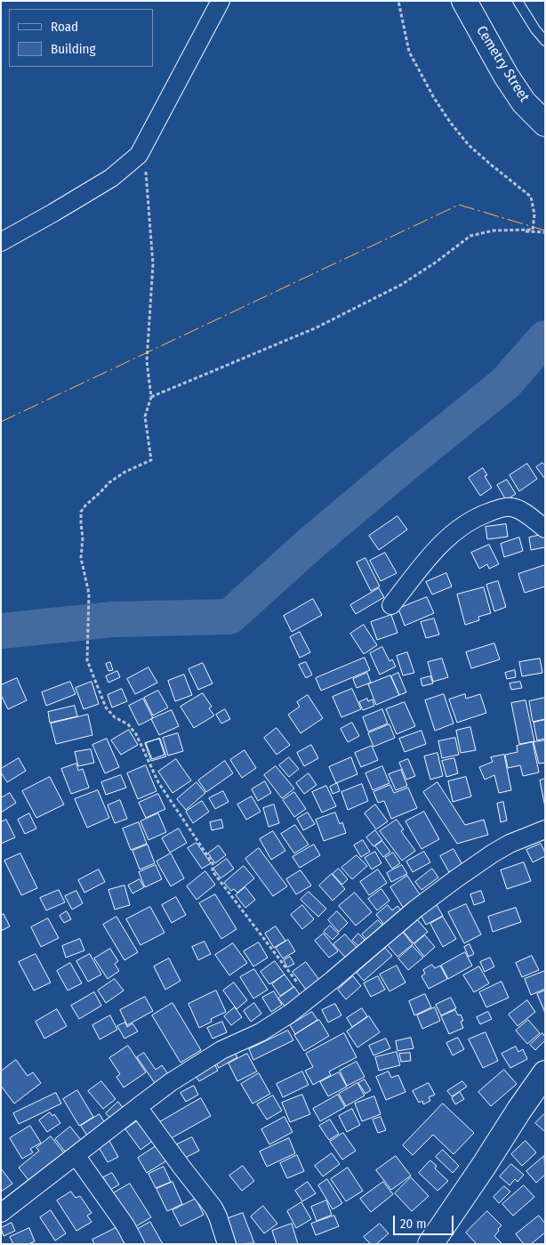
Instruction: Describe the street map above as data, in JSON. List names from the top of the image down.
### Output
{
  "streets": {
    "street": ["Cemetry Street"]
  },
  "legend": ["Road", "Building"],
  "scale_bar": "20 m"
}
